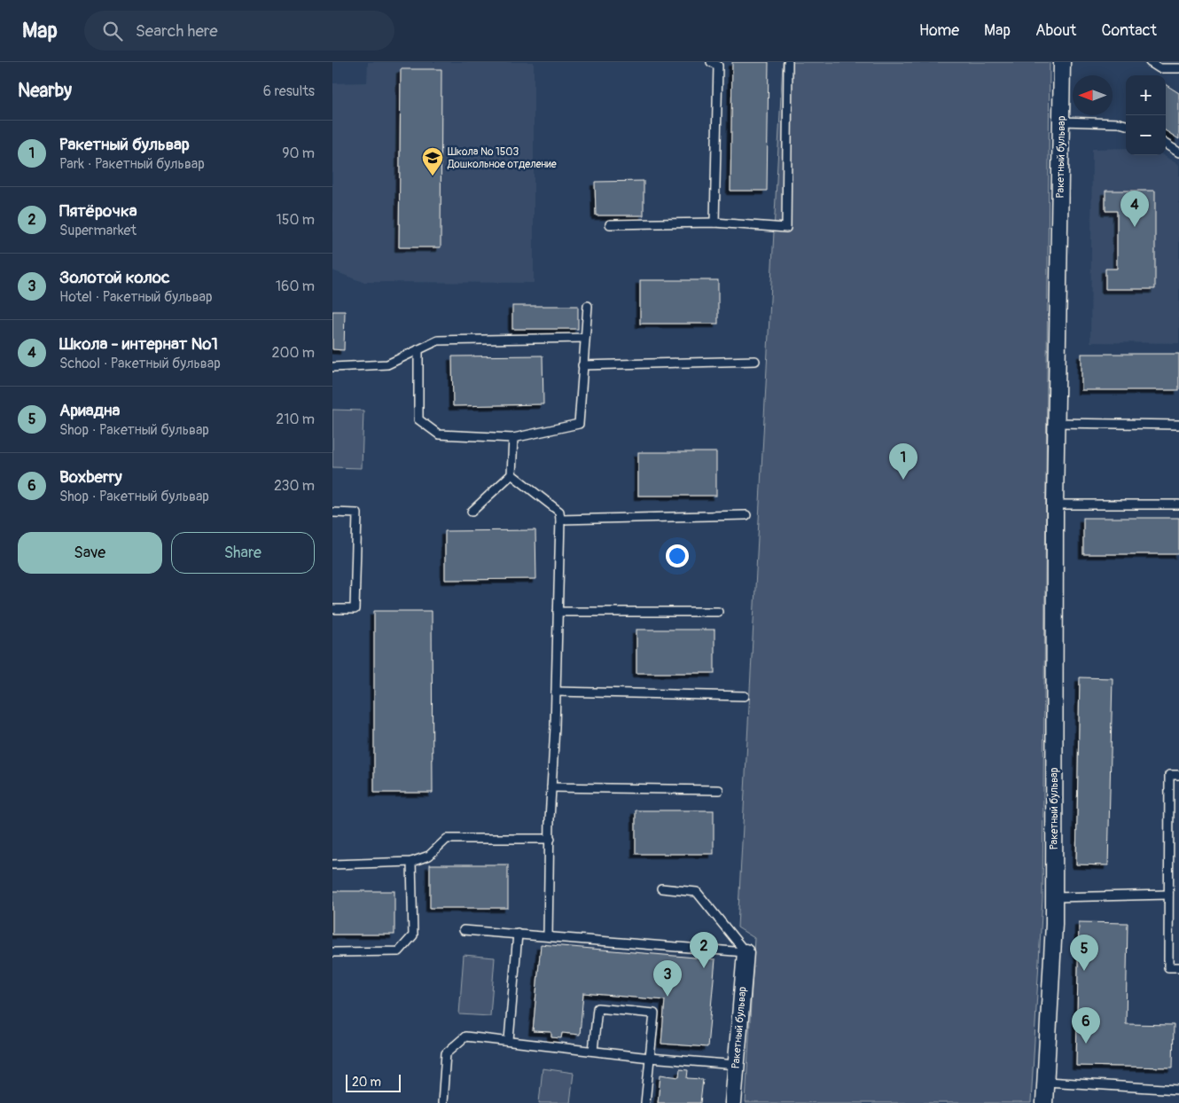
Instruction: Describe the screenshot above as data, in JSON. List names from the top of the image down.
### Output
{
  "streets": {
    "street": ["Ракетный бульвар"]
  },
  "places": {
    "school or university": ["Школа № 1503 Дошкольное отделение"]
  },
  "scale_bar": "20 m",
  "north": "left",
  "page": {
    "header": "Map",
    "search": "Search here",
    "nav": [
      "Home",
      "Map",
      "About",
      "Contact"
    ],
    "heading": ["Nearby", "6 results"],
    "map_buttons": ["+", "−"],
    "list": [
      {
        "mark": "1",
        "name": "Ракетный бульвар",
        "note": "Park · Ракетный бульвар",
        "value": "90 m"
      },
      {
        "mark": "2",
        "name": "Пятёрочка",
        "note": "Supermarket",
        "value": "150 m"
      },
      {
        "mark": "3",
        "name": "Золотой колос",
        "note": "Hotel · Ракетный бульвар",
        "value": "160 m"
      },
      {
        "mark": "4",
        "name": "Школа - интернат №1",
        "note": "School · Ракетный бульвар",
        "value": "200 m"
      },
      {
        "mark": "5",
        "name": "Ариадна",
        "note": "Shop · Ракетный бульвар",
        "value": "210 m"
      },
      {
        "mark": "6",
        "name": "Boxberry",
        "note": "Shop · Ракетный бульвар",
        "value": "230 m"
      }
    ],
    "pins": [
      "4",
      "1",
      "2",
      "5",
      "3",
      "6"
    ],
    "buttons": ["Save", "Share"],
    "scale": "20 m"
  }
}
